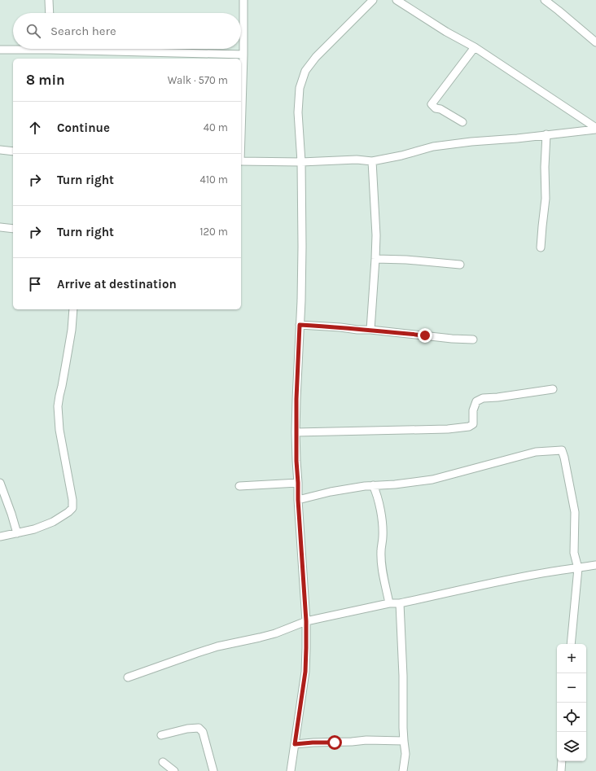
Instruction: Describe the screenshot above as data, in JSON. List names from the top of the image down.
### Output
{
  "page": {
    "search": "Search here",
    "heading": ["8 min", "Walk · 570 m"],
    "list": [
      ["Continue", "40 m"],
      ["Turn right", "410 m"],
      ["Turn right", "120 m"],
      "Arrive at destination"
    ],
    "map_buttons": ["+", "−"]
  }
}
